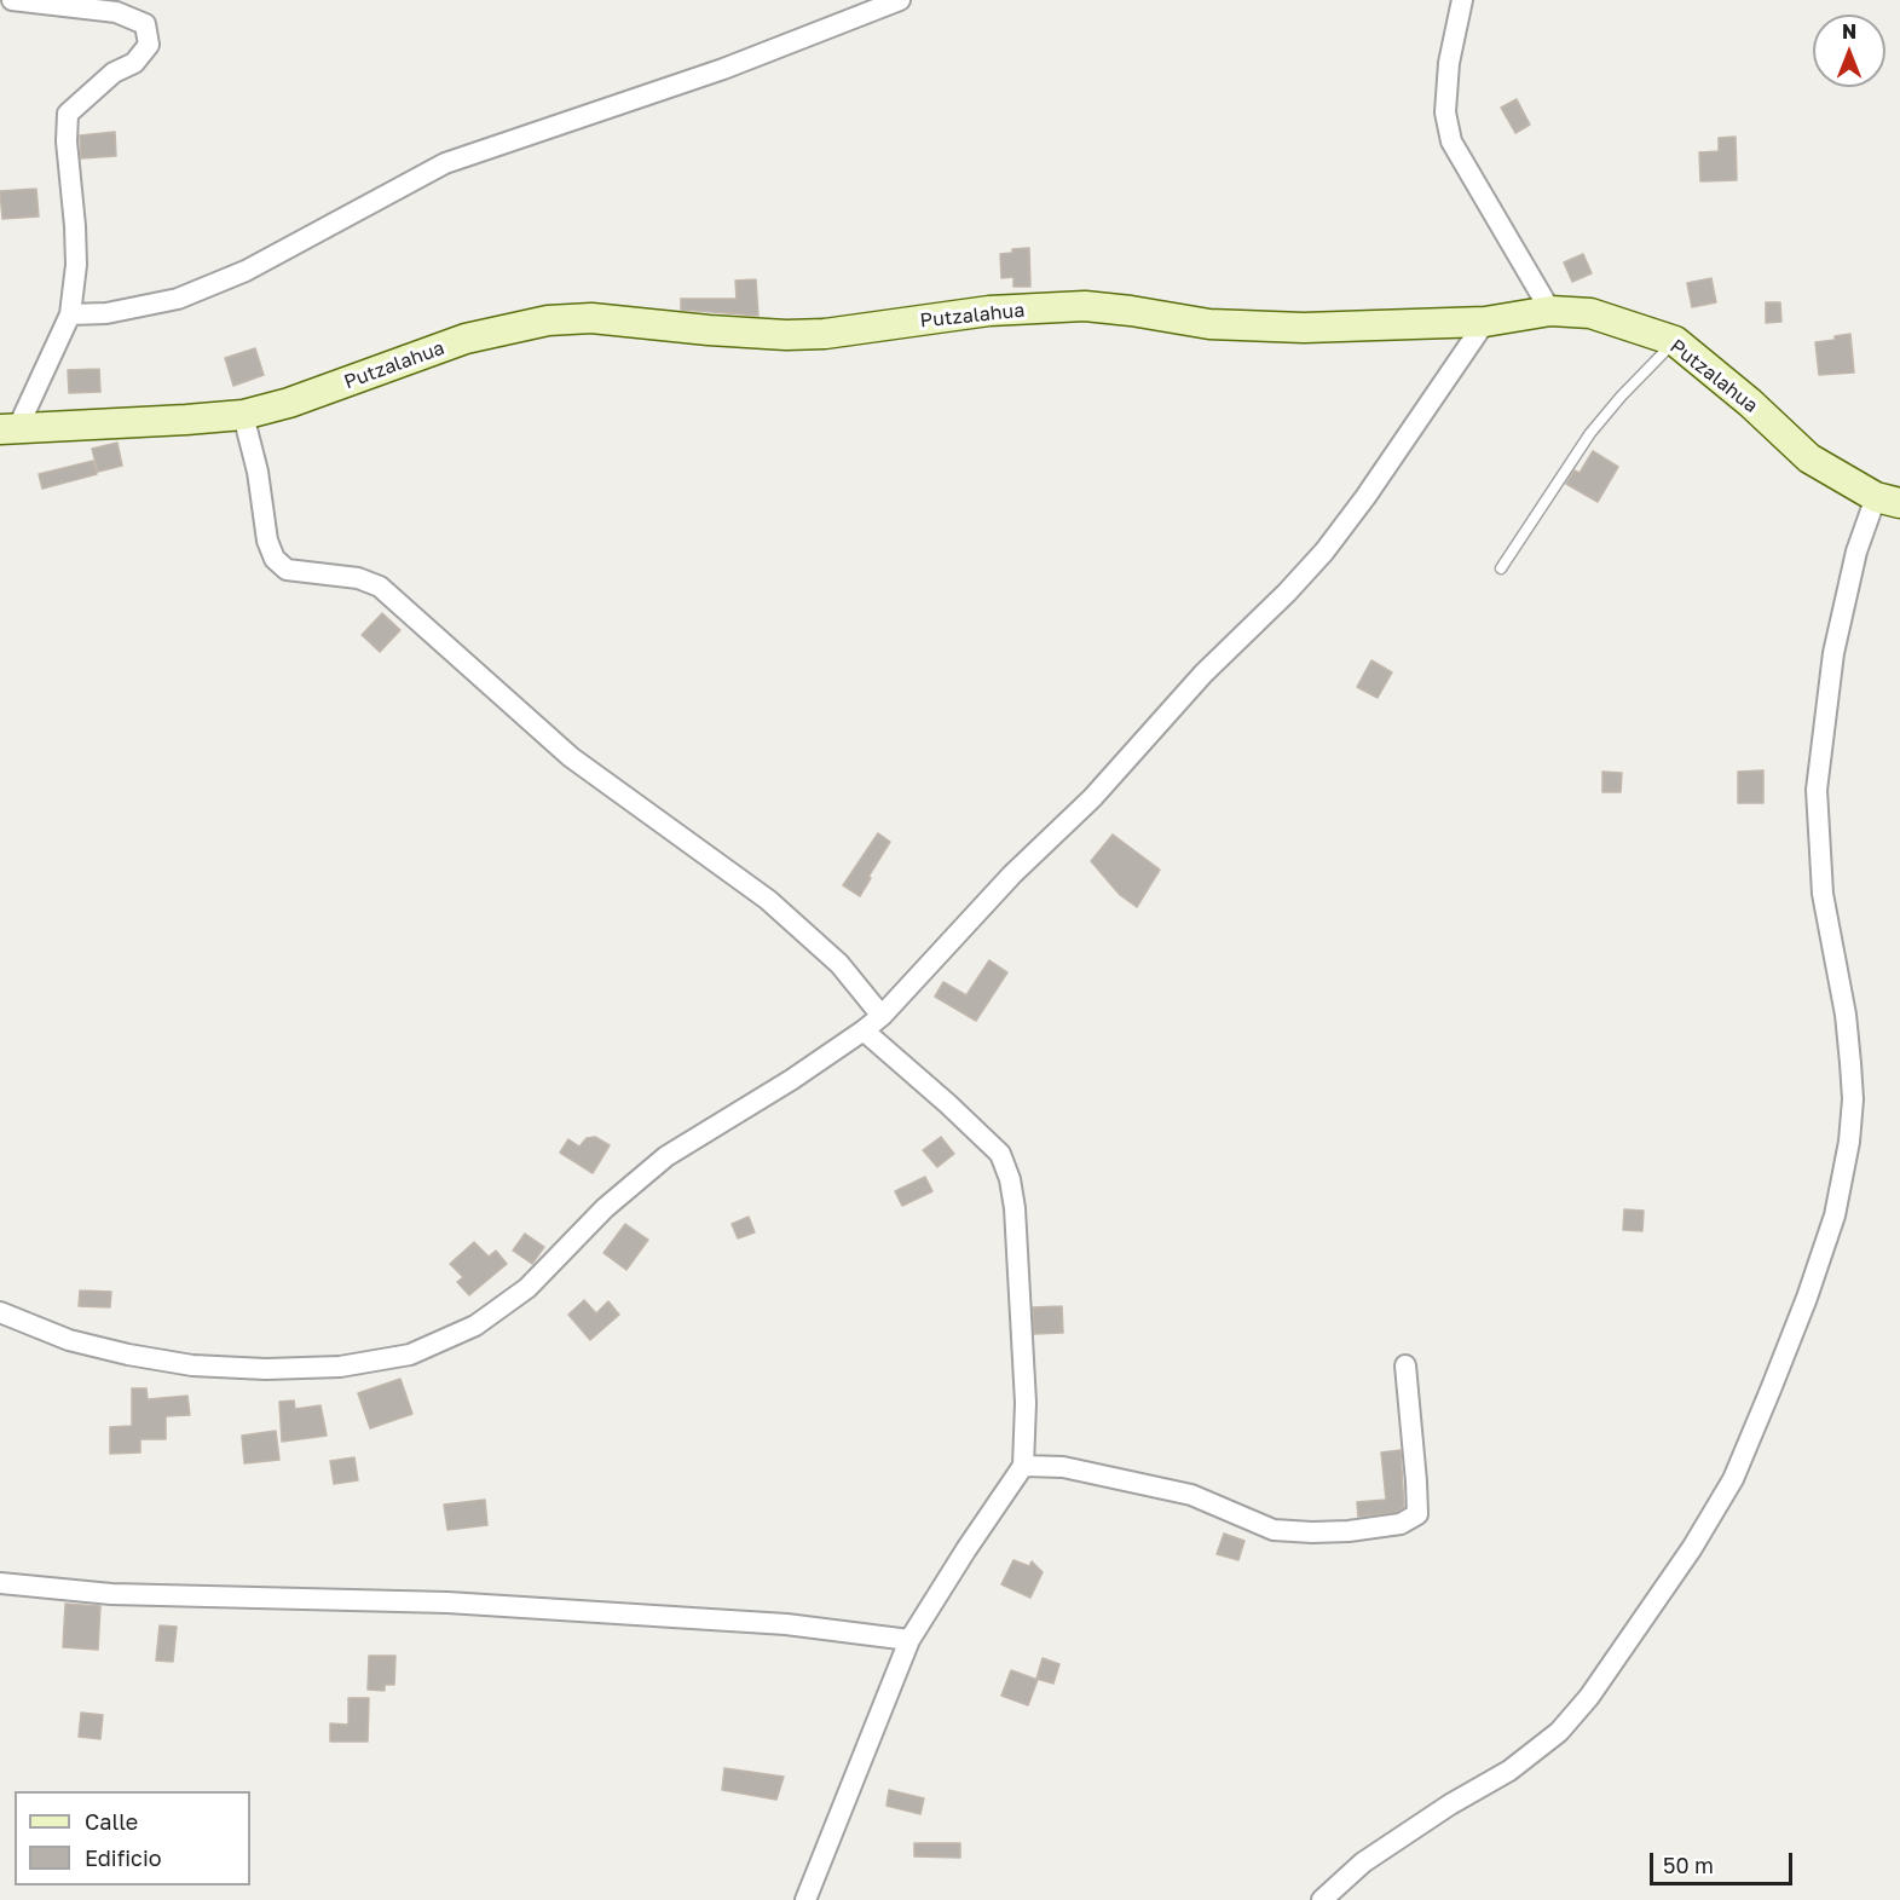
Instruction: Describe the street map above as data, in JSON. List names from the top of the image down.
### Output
{
  "streets": {
    "street": ["Putzalahua"]
  },
  "legend": ["Calle", "Edificio"],
  "scale_bar": "50 m",
  "north": "top"
}
